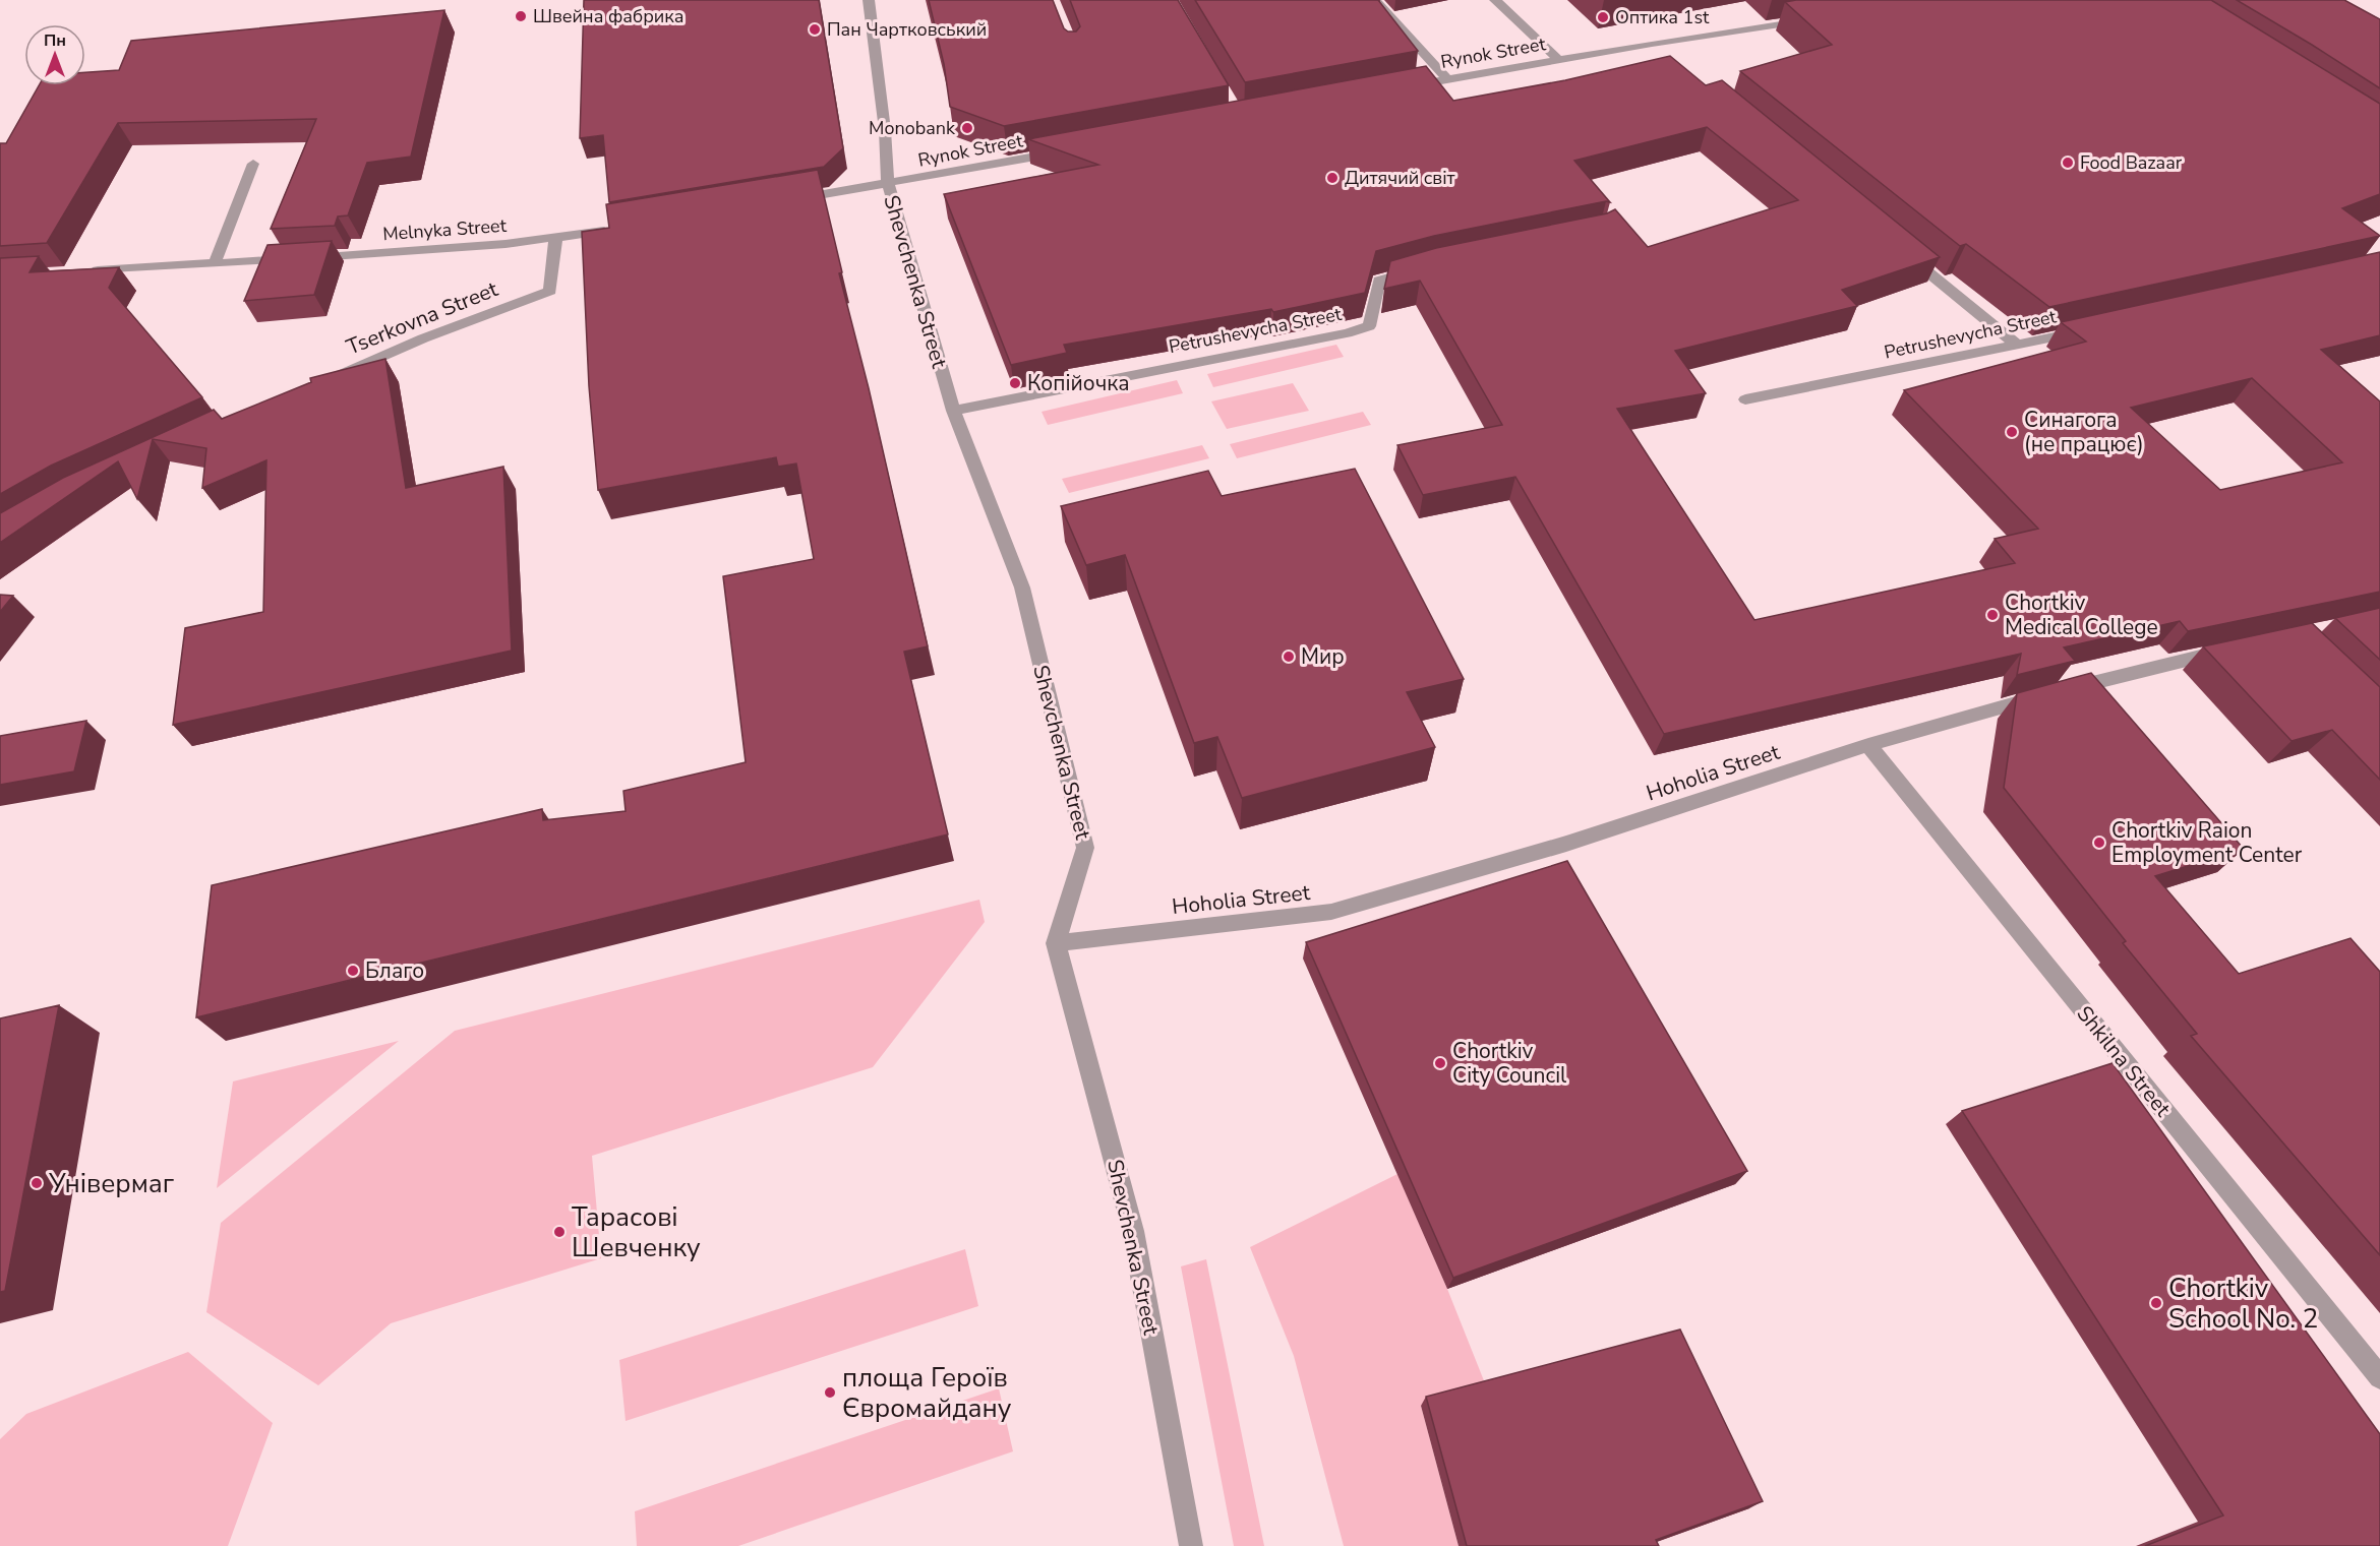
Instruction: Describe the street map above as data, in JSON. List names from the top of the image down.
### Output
{
  "streets": {
    "street": [
      "Rynok Street",
      "Melnyka Street",
      "Shevchenka Street",
      "Tserkovna Street",
      "Petrushevycha Street",
      "Hoholia Street",
      "Shkilna Street"
    ]
  },
  "crossings": [
    ["Rynok Street", "Shevchenka Street"],
    ["Melnyka Street", "Tserkovna Street"],
    ["Shevchenka Street", "Petrushevycha Street"],
    ["Shevchenka Street", "Hoholia Street"],
    ["Hoholia Street", "Shkilna Street"]
  ],
  "places": [
    "Швейна фабрика",
    "Оптика 1st",
    "Пан Чартковський",
    "Monobank",
    "Food Bazaar",
    "Дитячий світ",
    "Копійочка",
    "Синагога (не працює)",
    "Chortkiv Medical College",
    "Мир",
    "Chortkiv Raion Employment Center",
    "Благо",
    "Chortkiv City Council",
    "Універмаг",
    "Тарасові Шевченку",
    "Chortkiv School No. 2",
    "площа Героїв Євромайдану"
  ],
  "north": "top"
}
